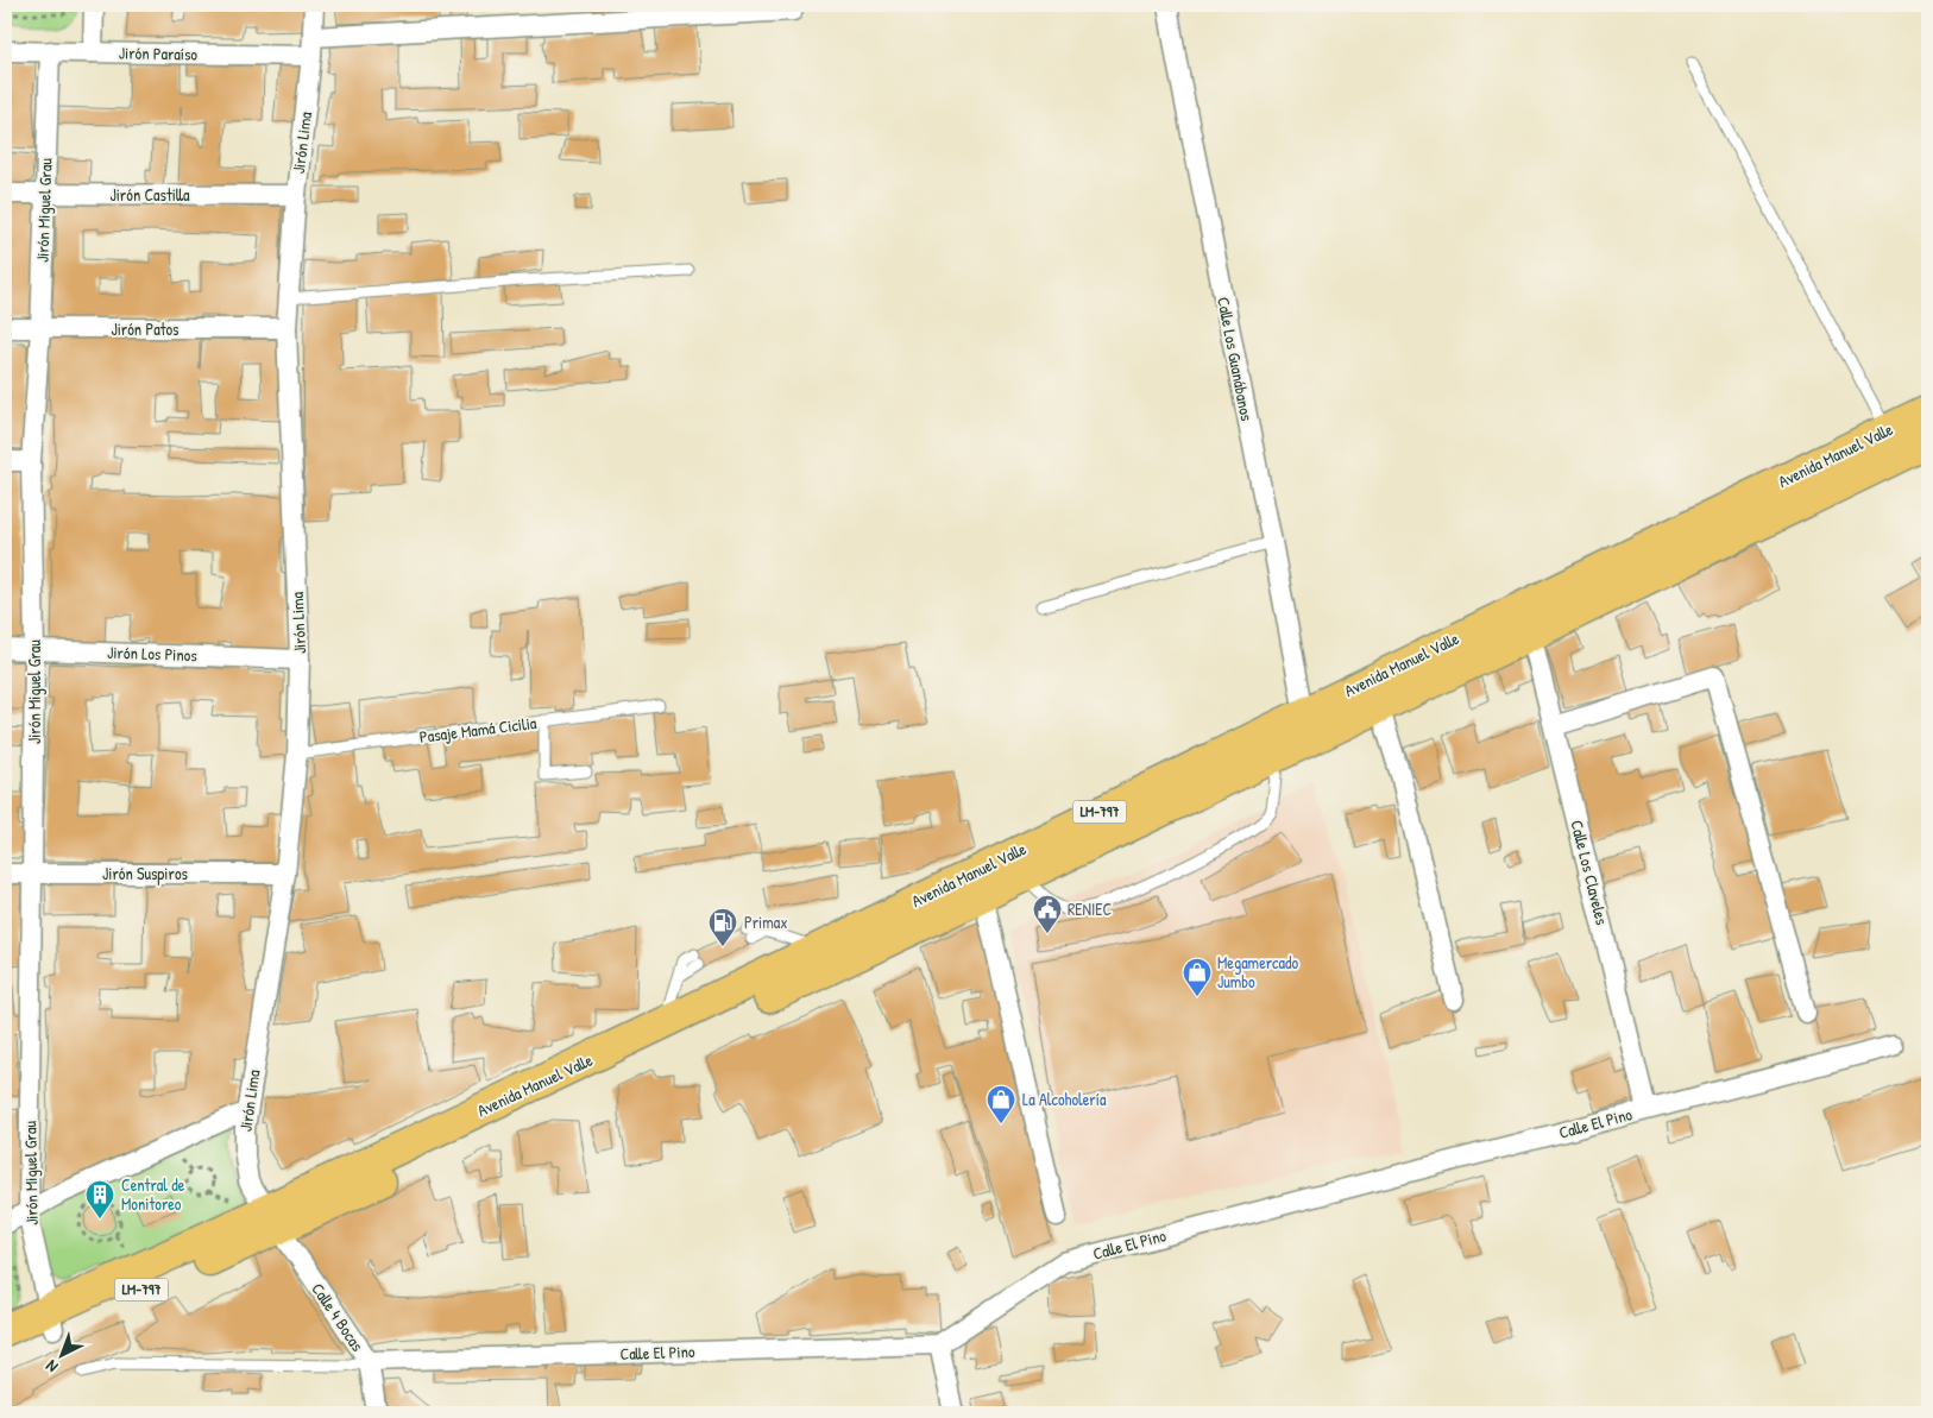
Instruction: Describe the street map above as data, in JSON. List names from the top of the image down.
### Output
{
  "streets": {
    "main road": ["Avenida Manuel Valle", "LM-797"],
    "street": [
      "Jirón Paraíso",
      "Jirón Lima",
      "Jirón Castilla",
      "Jirón Miguel Grau",
      "Jirón Patos",
      "Calle Los Guanábanos",
      "Jirón Los Pinos",
      "Calle Los Claveles",
      "Jirón Suspiros",
      "Calle El Pino",
      "Calle 4 Bocas"
    ],
    "lane": ["Pasaje Mamá Cicilia"]
  },
  "crossings": [
    ["Jirón Paraíso", "Jirón Lima"],
    ["Jirón Paraíso", "Jirón Miguel Grau"],
    ["Jirón Lima", "Jirón Castilla"],
    ["Jirón Lima", "Jirón Patos"],
    ["Jirón Lima", "Avenida Manuel Valle"],
    ["Jirón Lima", "Jirón Los Pinos"],
    ["Jirón Lima", "Pasaje Mamá Cicilia"],
    ["Jirón Lima", "Jirón Suspiros"],
    ["Jirón Lima", "Calle 4 Bocas"],
    ["Jirón Castilla", "Jirón Miguel Grau"],
    ["Jirón Miguel Grau", "Jirón Patos"],
    ["Jirón Miguel Grau", "Avenida Manuel Valle"],
    ["Jirón Miguel Grau", "Jirón Los Pinos"],
    ["Jirón Miguel Grau", "Jirón Suspiros"],
    ["Calle Los Guanábanos", "Avenida Manuel Valle"],
    ["Avenida Manuel Valle", "Calle Los Claveles"],
    ["Avenida Manuel Valle", "Calle 4 Bocas"],
    ["Calle Los Claveles", "Calle El Pino"],
    ["Calle El Pino", "Calle 4 Bocas"]
  ],
  "places": {
    "public building": ["RENIEC"],
    "fuel station": ["Primax"],
    "shop": ["Megamercado Jumbo", "La Alcoholería"],
    "building": ["Central de Monitoreo"]
  },
  "north": "bottom left"
}
